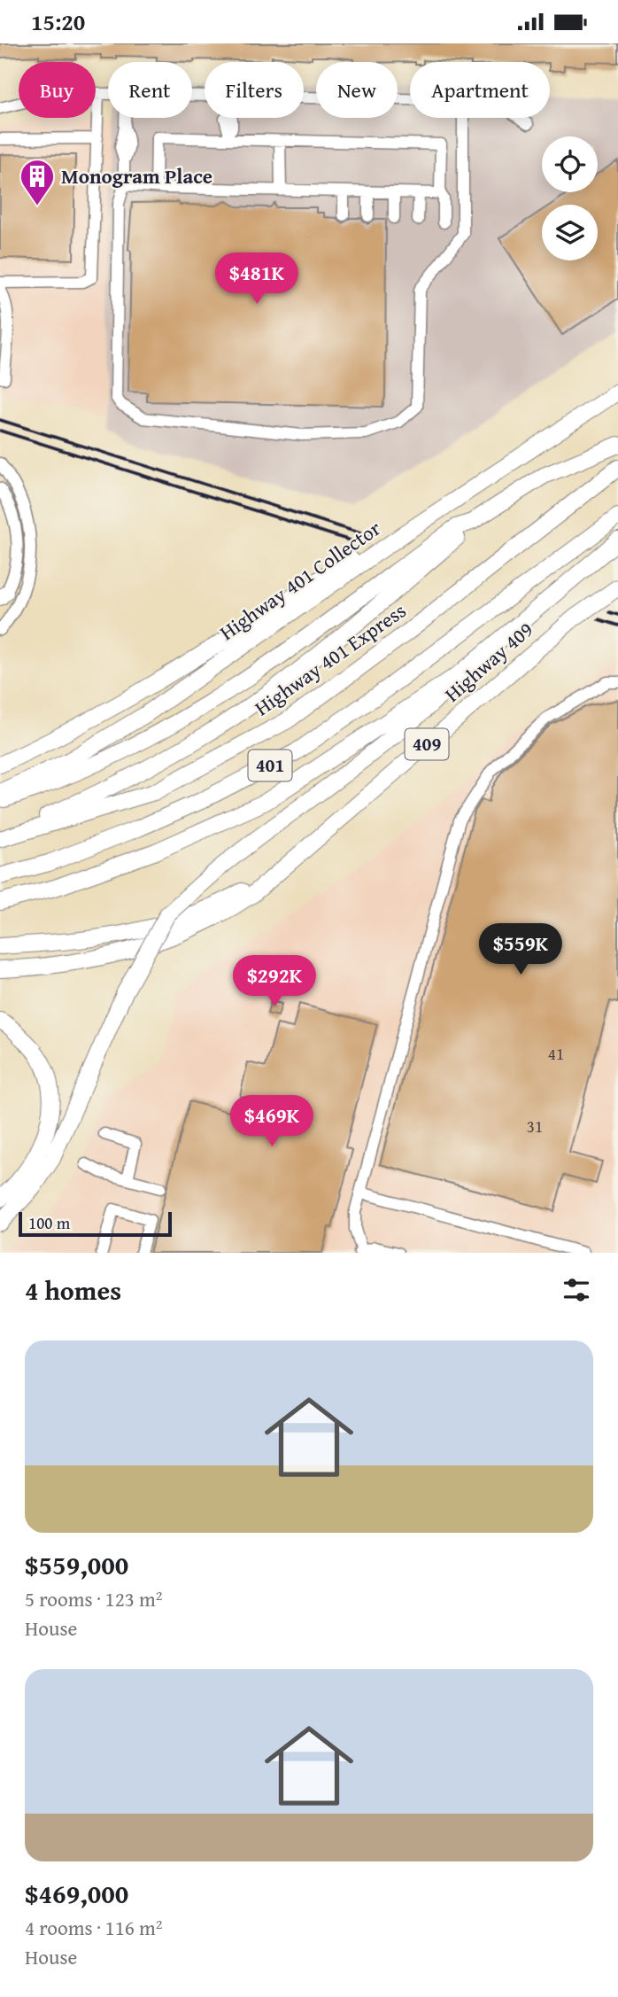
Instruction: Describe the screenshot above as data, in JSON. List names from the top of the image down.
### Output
{
  "streets": {
    "highway": [
      "Highway 401 Collector",
      "Highway 401 Express",
      "Highway 409",
      "409",
      "401"
    ]
  },
  "places": {
    "building": ["Monogram Place"]
  },
  "house_numbers": ["41", "31"],
  "scale_bar": "100 m",
  "page": {
    "status": "15:20",
    "chip": [
      "Buy",
      "Rent",
      "Filters",
      "New",
      "Apartment"
    ],
    "price": [
      "$481K",
      "$559K",
      "$292K",
      "$469K"
    ],
    "scale": "100 m",
    "heading": "4 homes",
    "list": [
      {
        "name": "$559,000",
        "note": "5 rooms · 123 m² · House"
      },
      {
        "name": "$469,000",
        "note": "4 rooms · 116 m² · House"
      }
    ]
  }
}
